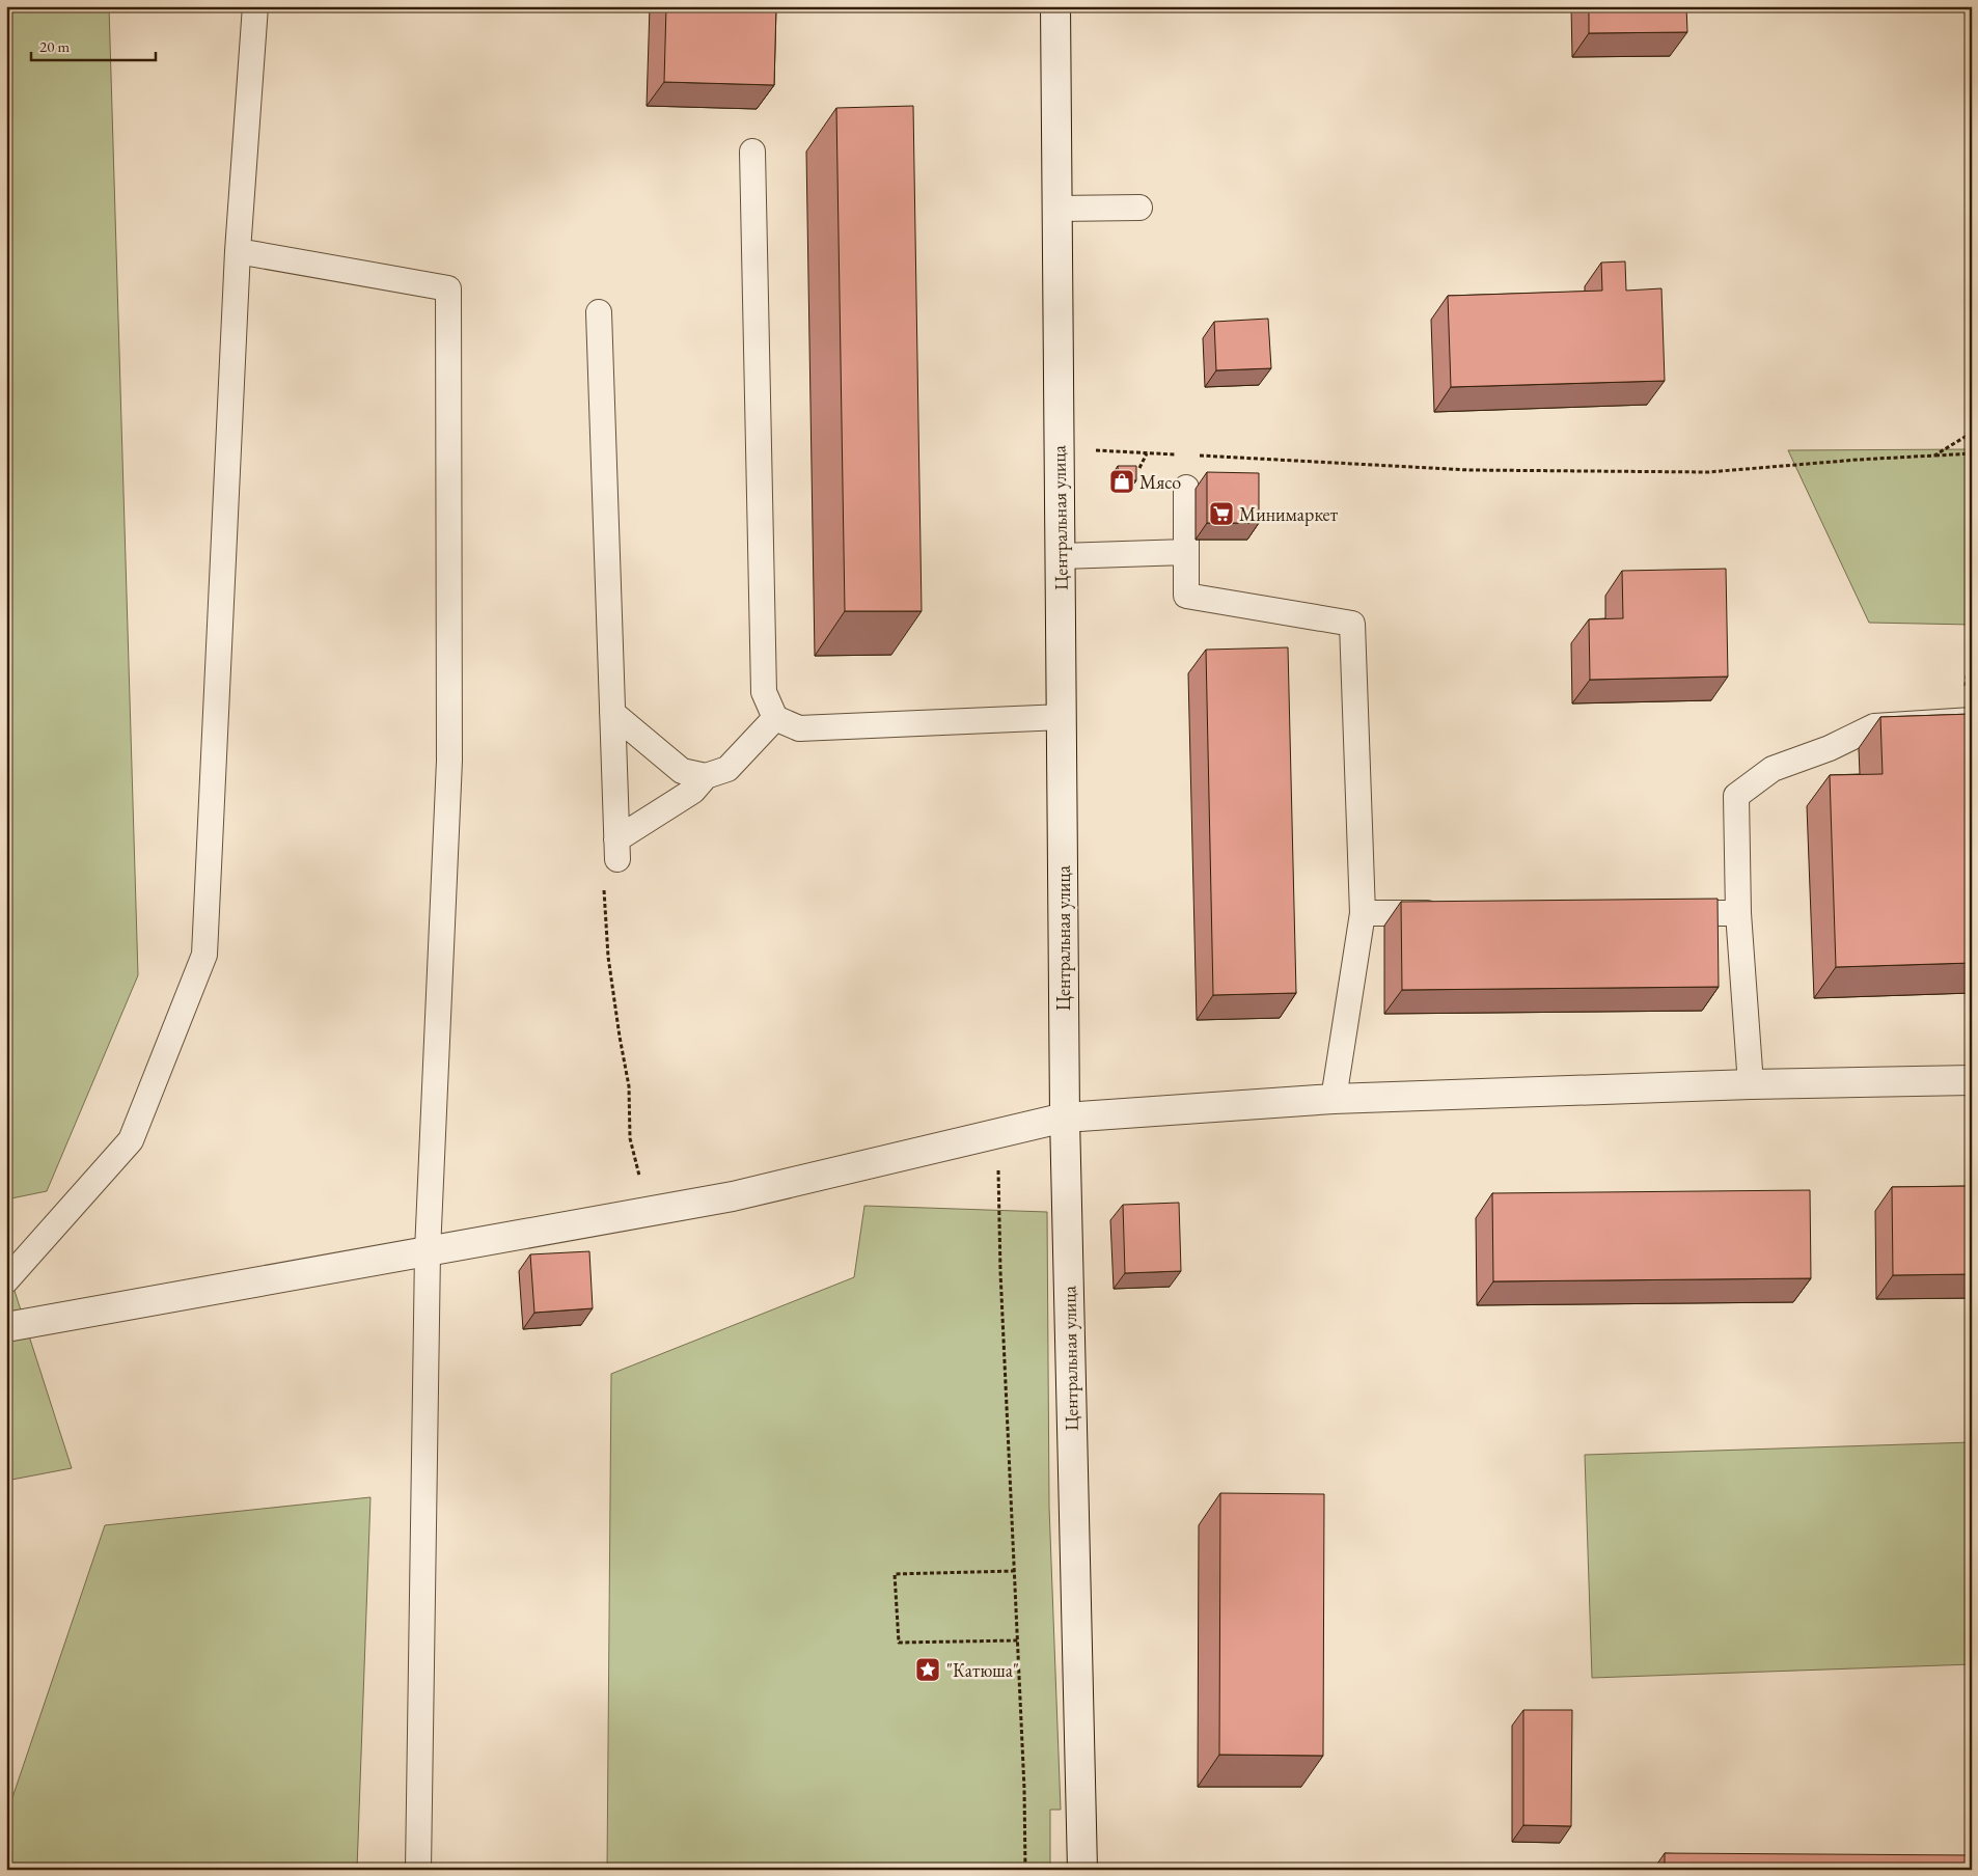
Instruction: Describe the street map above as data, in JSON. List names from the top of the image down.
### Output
{
  "streets": {
    "street": ["Центральная улица"]
  },
  "places": {
    "shop": ["Мясо"],
    "supermarket": ["Минимаркет"],
    "place": ["\"Катюша\""]
  },
  "scale_bar": "20 m"
}
